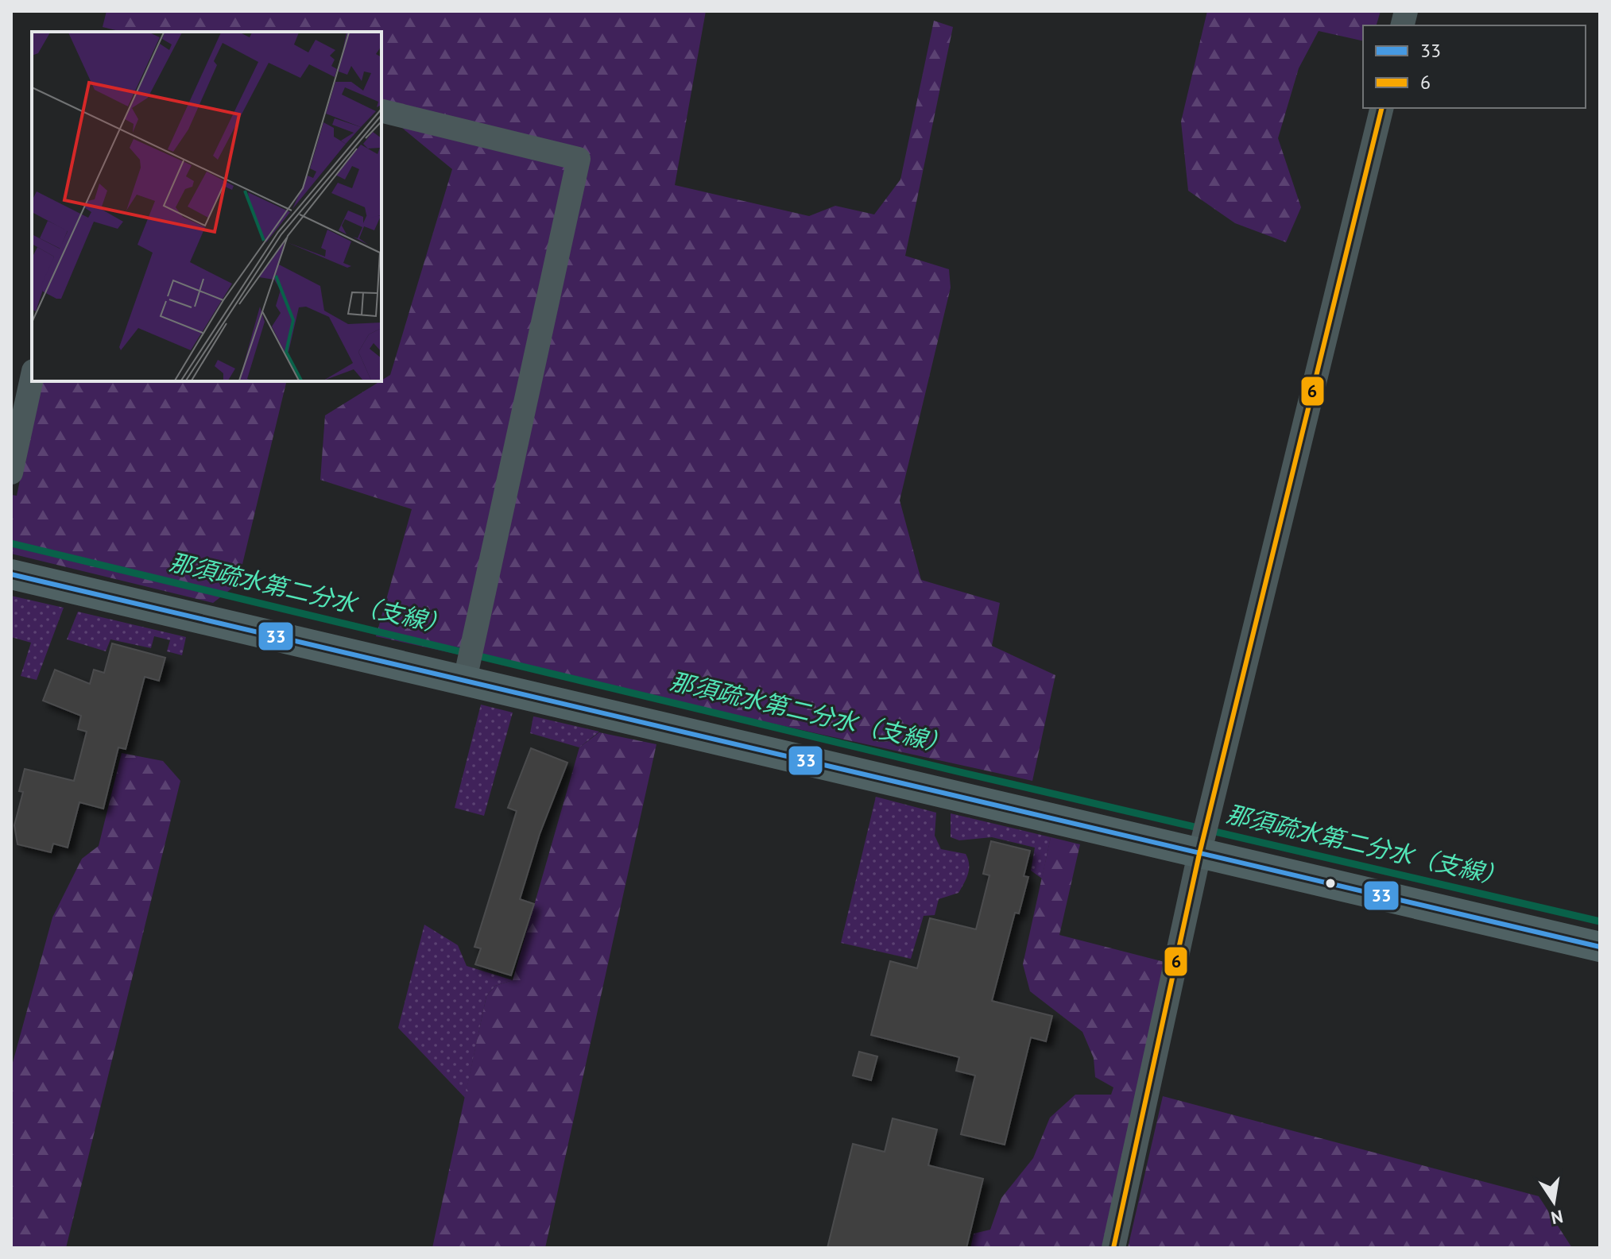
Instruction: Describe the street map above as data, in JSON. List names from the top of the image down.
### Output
{
  "water": ["那須疏水第二分水（支線）"],
  "lines": ["transit line 6", "transit line 33"],
  "legend": ["33", "6"],
  "north": "bottom"
}
